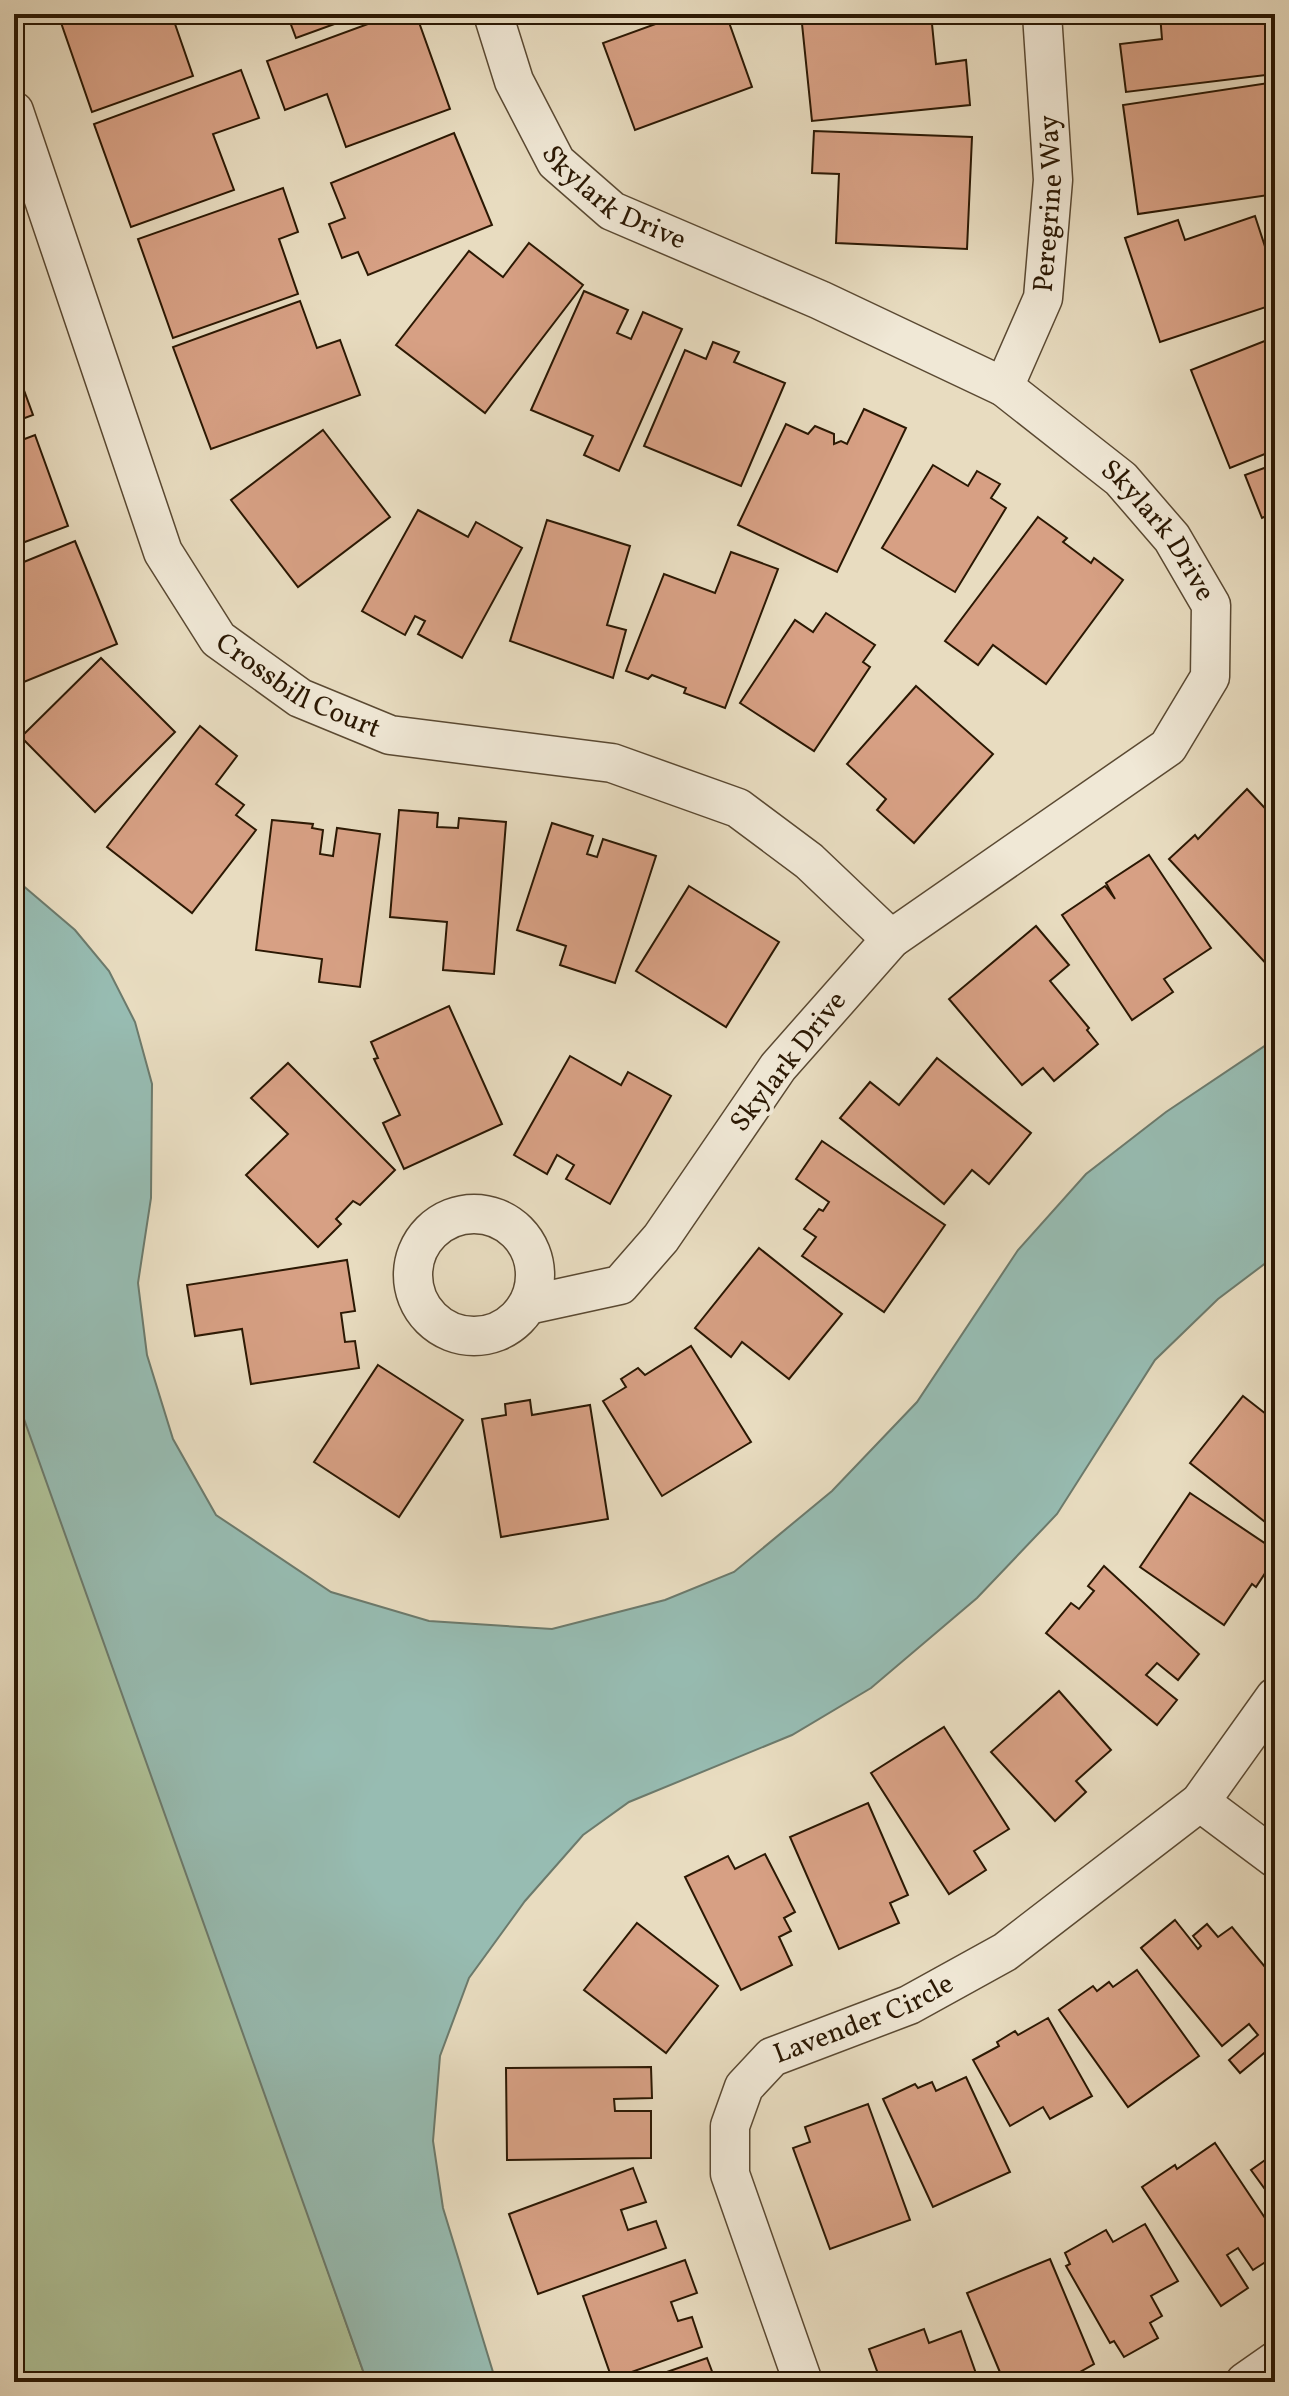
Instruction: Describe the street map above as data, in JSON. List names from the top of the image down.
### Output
{
  "streets": {
    "street": [
      "Skylark Drive",
      "Peregrine Way",
      "Crossbill Court",
      "Lavender Circle"
    ]
  },
  "crossings": [
    ["Skylark Drive", "Peregrine Way"],
    ["Skylark Drive", "Crossbill Court"]
  ]
}
